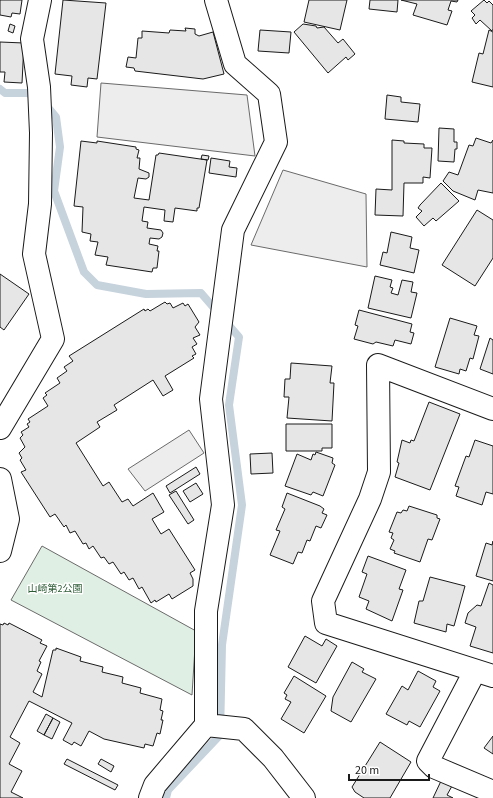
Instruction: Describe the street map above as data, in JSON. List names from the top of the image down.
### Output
{
  "parks": ["山崎第2公園"],
  "scale_bar": "20 m"
}
